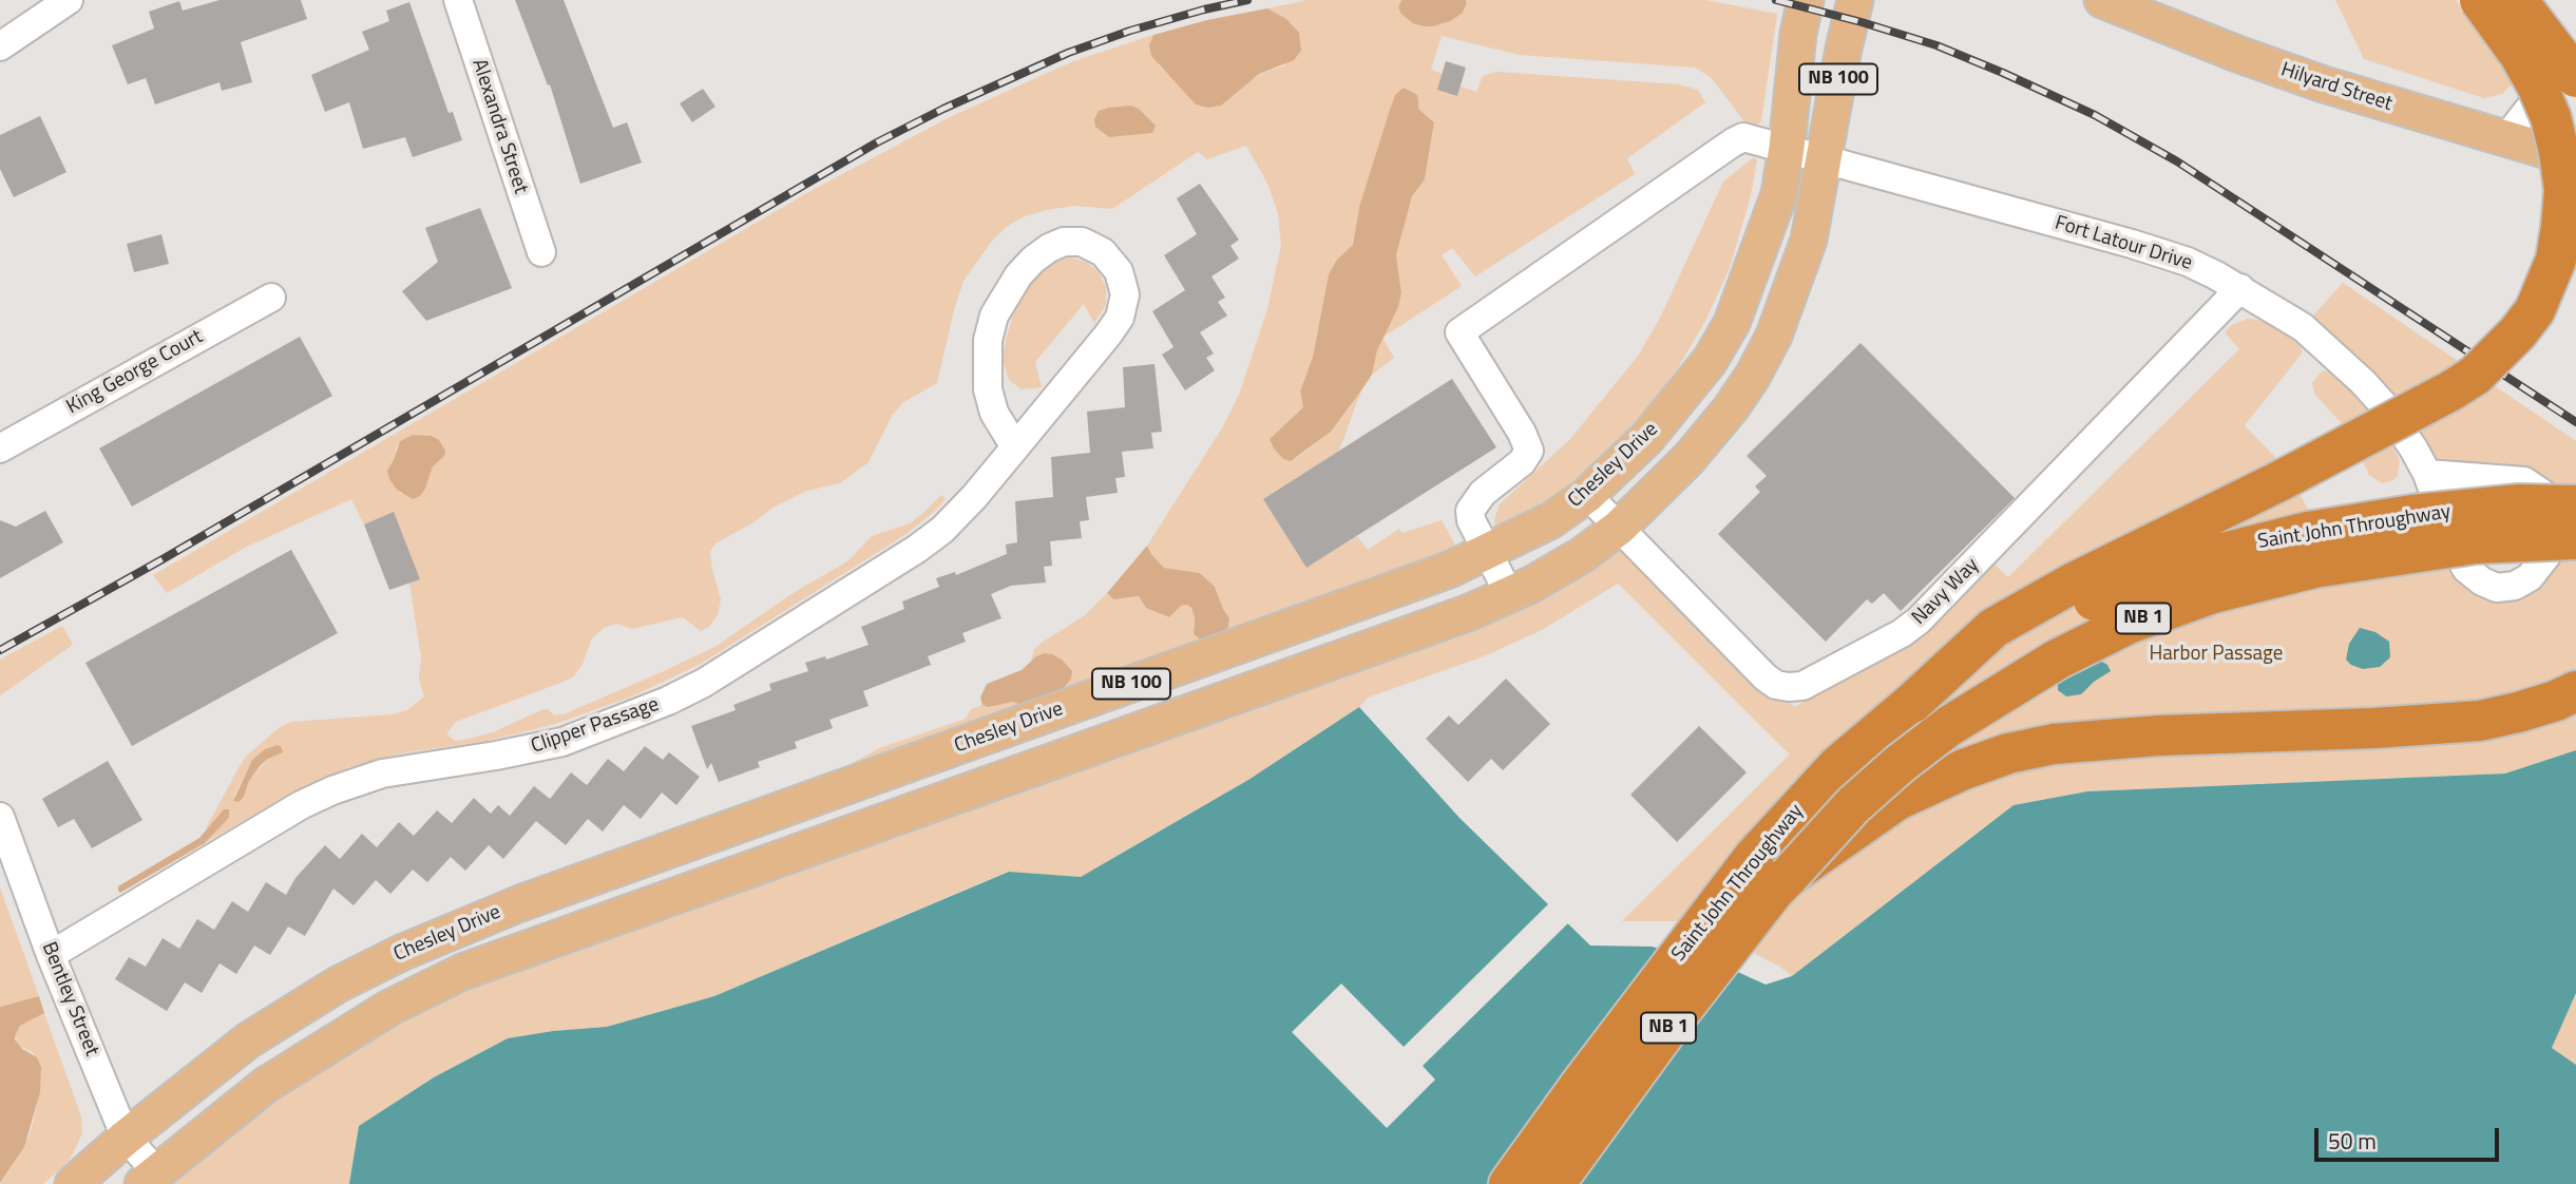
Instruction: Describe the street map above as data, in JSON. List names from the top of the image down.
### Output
{
  "streets": {
    "highway": ["Saint John Throughway", "NB 1"],
    "main road": ["NB 100", "Hilyard Street", "Chesley Drive"],
    "street": [
      "Alexandra Street",
      "Fort Latour Drive",
      "King George Court",
      "Navy Way",
      "Clipper Passage",
      "Bentley Street"
    ]
  },
  "crossings": [
    ["Fort Latour Drive", "Chesley Drive"],
    ["Fort Latour Drive", "Navy Way"],
    ["Chesley Drive", "Navy Way"],
    ["Chesley Drive", "Bentley Street"],
    ["Clipper Passage", "Bentley Street"]
  ],
  "parks": ["Harbor Passage"],
  "scale_bar": "50 m"
}
